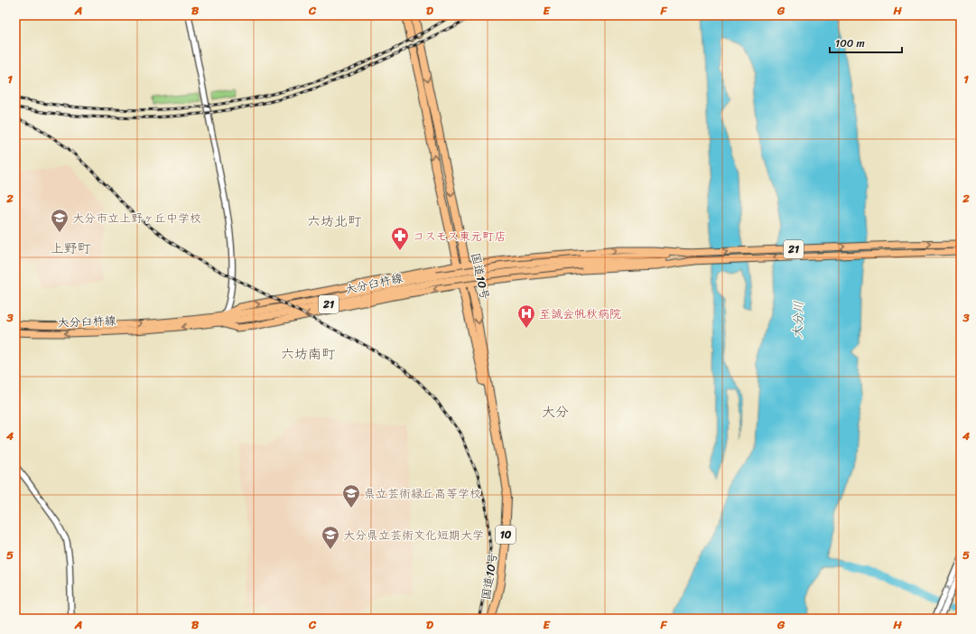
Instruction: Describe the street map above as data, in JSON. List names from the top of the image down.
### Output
{
  "streets": {
    "highway": ["国道10号", "10"],
    "main road": ["21", "大分臼杵線"]
  },
  "crossings": [
    ["21", "大分臼杵線"]
  ],
  "districts": [
    "六坊北町",
    "上野町",
    "六坊南町",
    "大分"
  ],
  "water": ["大分川"],
  "places": {
    "school or university": ["大分市立上野ヶ丘中学校", "県立芸術緑丘高等学校", "大分県立芸術文化短期大学"],
    "pharmacy": ["コスモス東元町店"],
    "hospital": ["至誠会帆秋病院"]
  },
  "scale_bar": "100 m",
  "grid": {
    "columns": [
      "A",
      "B",
      "C",
      "D",
      "E",
      "F",
      "G",
      "H"
    ],
    "rows": [
      "1",
      "2",
      "3",
      "4",
      "5"
    ]
  }
}
